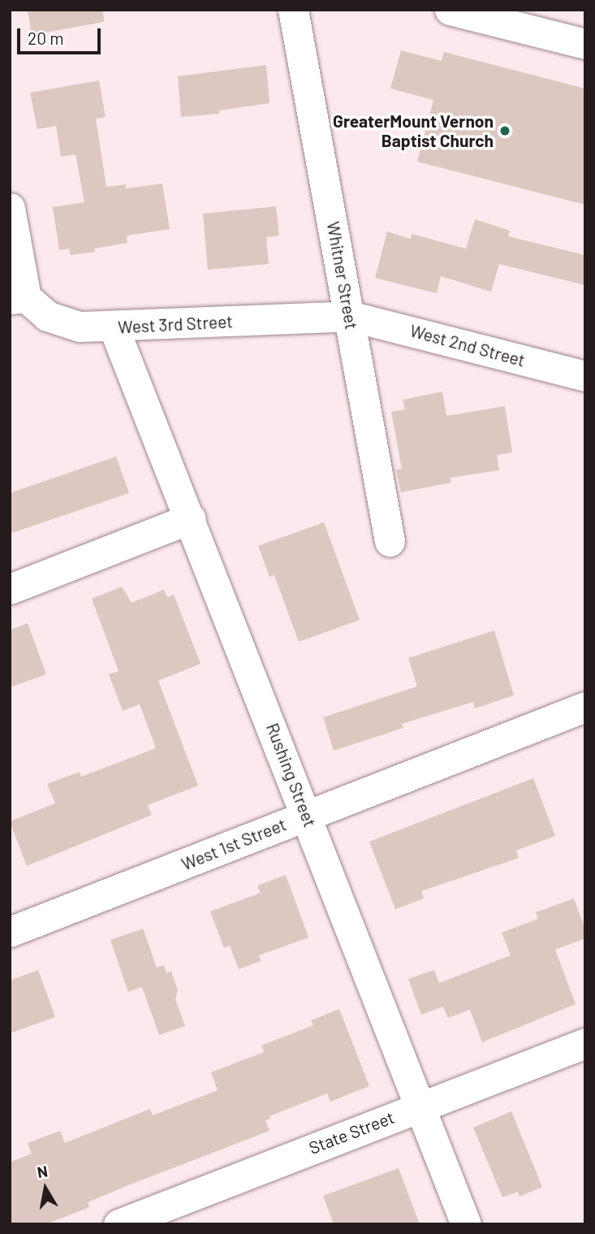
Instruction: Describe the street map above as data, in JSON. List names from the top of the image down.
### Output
{
  "streets": {
    "street": [
      "Whitner Street",
      "West 3rd Street",
      "West 2nd Street",
      "Rushing Street",
      "West 1st Street",
      "State Street"
    ]
  },
  "crossings": [
    ["Whitner Street", "West 3rd Street"],
    ["Whitner Street", "West 2nd Street"],
    ["West 3rd Street", "West 2nd Street"],
    ["West 3rd Street", "Rushing Street"],
    ["Rushing Street", "West 1st Street"],
    ["Rushing Street", "State Street"]
  ],
  "places": ["GreaterMount Vernon Baptist Church"],
  "scale_bar": "20 m",
  "north": "top"
}
